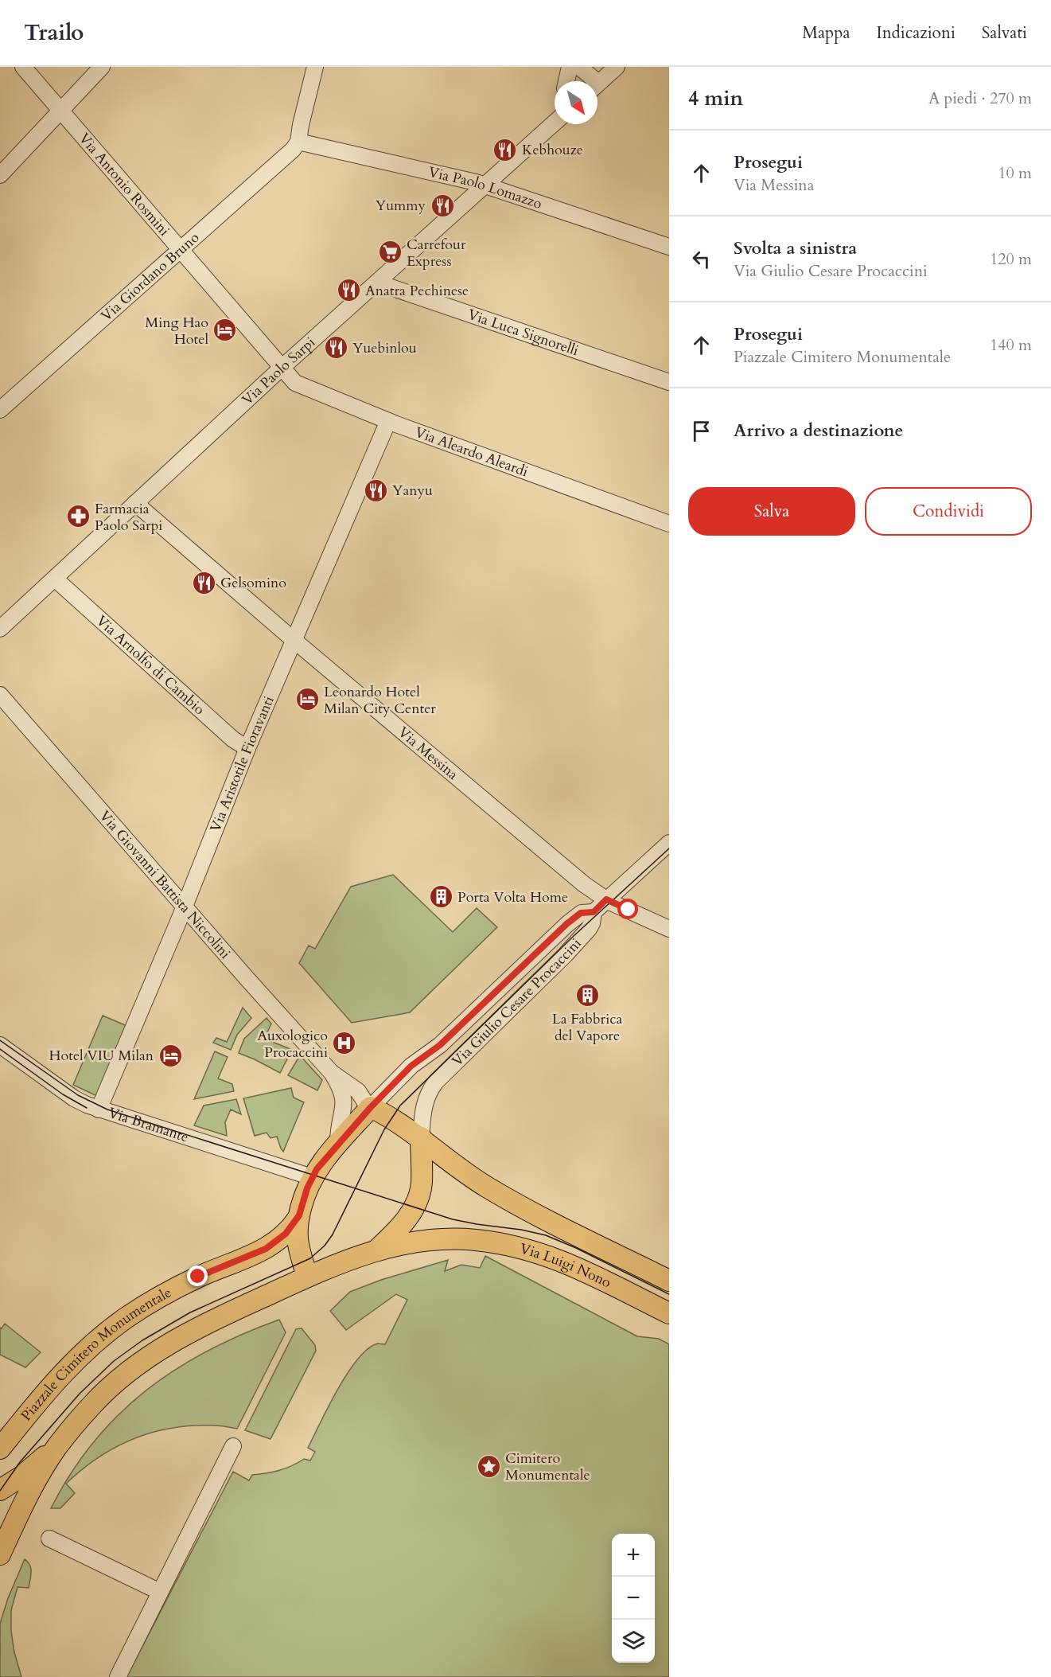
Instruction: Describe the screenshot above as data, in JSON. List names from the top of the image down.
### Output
{
  "streets": {
    "main road": ["Via Luigi Nono", "Piazzale Cimitero Monumentale"],
    "street": [
      "Via Antonio Rosmini",
      "Via Paolo Lomazzo",
      "Via Giordano Bruno",
      "Via Luca Signorelli",
      "Via Paolo Sarpi",
      "Via Aleardo Aleardi",
      "Via Arnolfo di Cambio",
      "Via Messina",
      "Via Aristotile Fioravanti",
      "Via Giovanni Battista Niccolini",
      "Via Giulio Cesare Procaccini",
      "Via Bramante"
    ]
  },
  "crossings": [
    ["Via Antonio Rosmini", "Via Giordano Bruno"],
    ["Via Antonio Rosmini", "Via Paolo Sarpi"],
    ["Via Antonio Rosmini", "Via Aleardo Aleardi"],
    ["Via Paolo Lomazzo", "Via Giordano Bruno"],
    ["Via Paolo Lomazzo", "Via Paolo Sarpi"],
    ["Via Luca Signorelli", "Via Paolo Sarpi"],
    ["Via Paolo Sarpi", "Via Aleardo Aleardi"],
    ["Via Paolo Sarpi", "Via Arnolfo di Cambio"],
    ["Via Paolo Sarpi", "Via Messina"],
    ["Via Aleardo Aleardi", "Via Aristotile Fioravanti"],
    ["Via Arnolfo di Cambio", "Via Aristotile Fioravanti"],
    ["Via Messina", "Via Aristotile Fioravanti"],
    ["Via Messina", "Via Giulio Cesare Procaccini"],
    ["Via Aristotile Fioravanti", "Via Giovanni Battista Niccolini"],
    ["Via Aristotile Fioravanti", "Via Bramante"],
    ["Via Giulio Cesare Procaccini", "Via Luigi Nono"],
    ["Via Giulio Cesare Procaccini", "Piazzale Cimitero Monumentale"],
    ["Via Bramante", "Piazzale Cimitero Monumentale"]
  ],
  "places": {
    "restaurant": [
      "Kebhouze",
      "Yummy",
      "Anatra Pechinese",
      "Yuebinlou",
      "Yanyu",
      "Gelsomino"
    ],
    "supermarket": ["Carrefour Express"],
    "hotel": ["Ming Hao Hotel", "Leonardo Hotel Milan City Center", "Hotel VIU Milan"],
    "pharmacy": ["Farmacia Paolo Sarpi"],
    "building": ["Porta Volta Home", "La Fabbrica del Vapore"],
    "hospital": ["Auxologico Procaccini"],
    "place": ["Cimitero Monumentale"]
  },
  "north": "bottom right",
  "page": {
    "header": "Trailo",
    "nav": ["Mappa", "Indicazioni", "Salvati"],
    "heading": ["4 min", "A piedi · 270 m"],
    "list": [
      ["Prosegui", "Via Messina", "10 m"],
      ["Svolta a sinistra", "Via Giulio Cesare Procaccini", "120 m"],
      ["Prosegui", "Piazzale Cimitero Monumentale", "140 m"],
      "Arrivo a destinazione"
    ],
    "buttons": ["Salva", "Condividi"],
    "map_buttons": ["+", "−"]
  }
}
